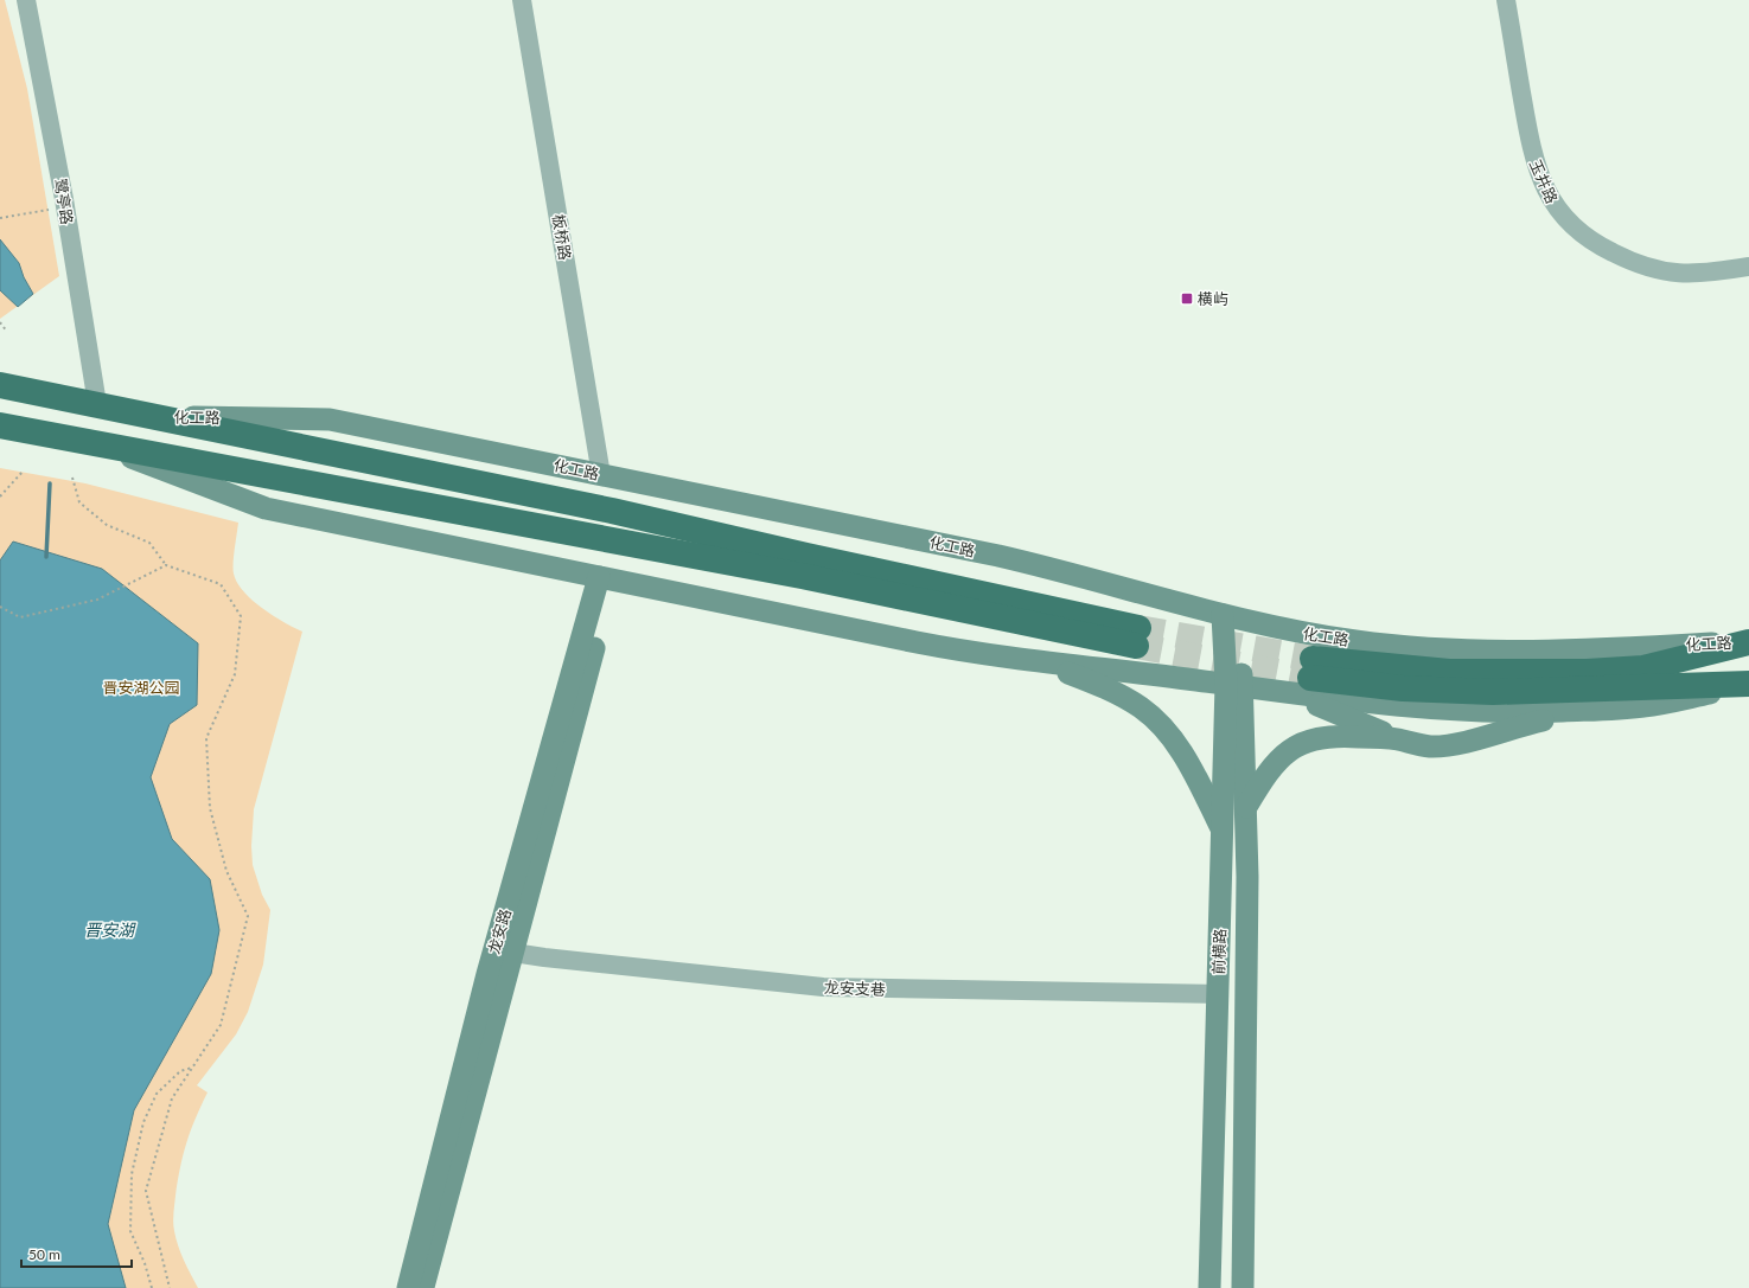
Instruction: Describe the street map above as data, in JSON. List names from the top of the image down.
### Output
{
  "streets": {
    "highway": ["化工路"],
    "main road": ["龙安路", "前横路"],
    "street": [
      "玉井路",
      "鹭亭路",
      "板桥路",
      "龙安支巷"
    ]
  },
  "crossings": [
    ["鹭亭路", "化工路"],
    ["板桥路", "化工路"],
    ["化工路", "前横路"],
    ["龙安路", "龙安支巷"],
    ["前横路", "龙安支巷"]
  ],
  "water": ["晋安湖"],
  "parks": ["晋安湖公园"],
  "places": {
    "transit": ["横屿"]
  },
  "scale_bar": "50 m"
}
